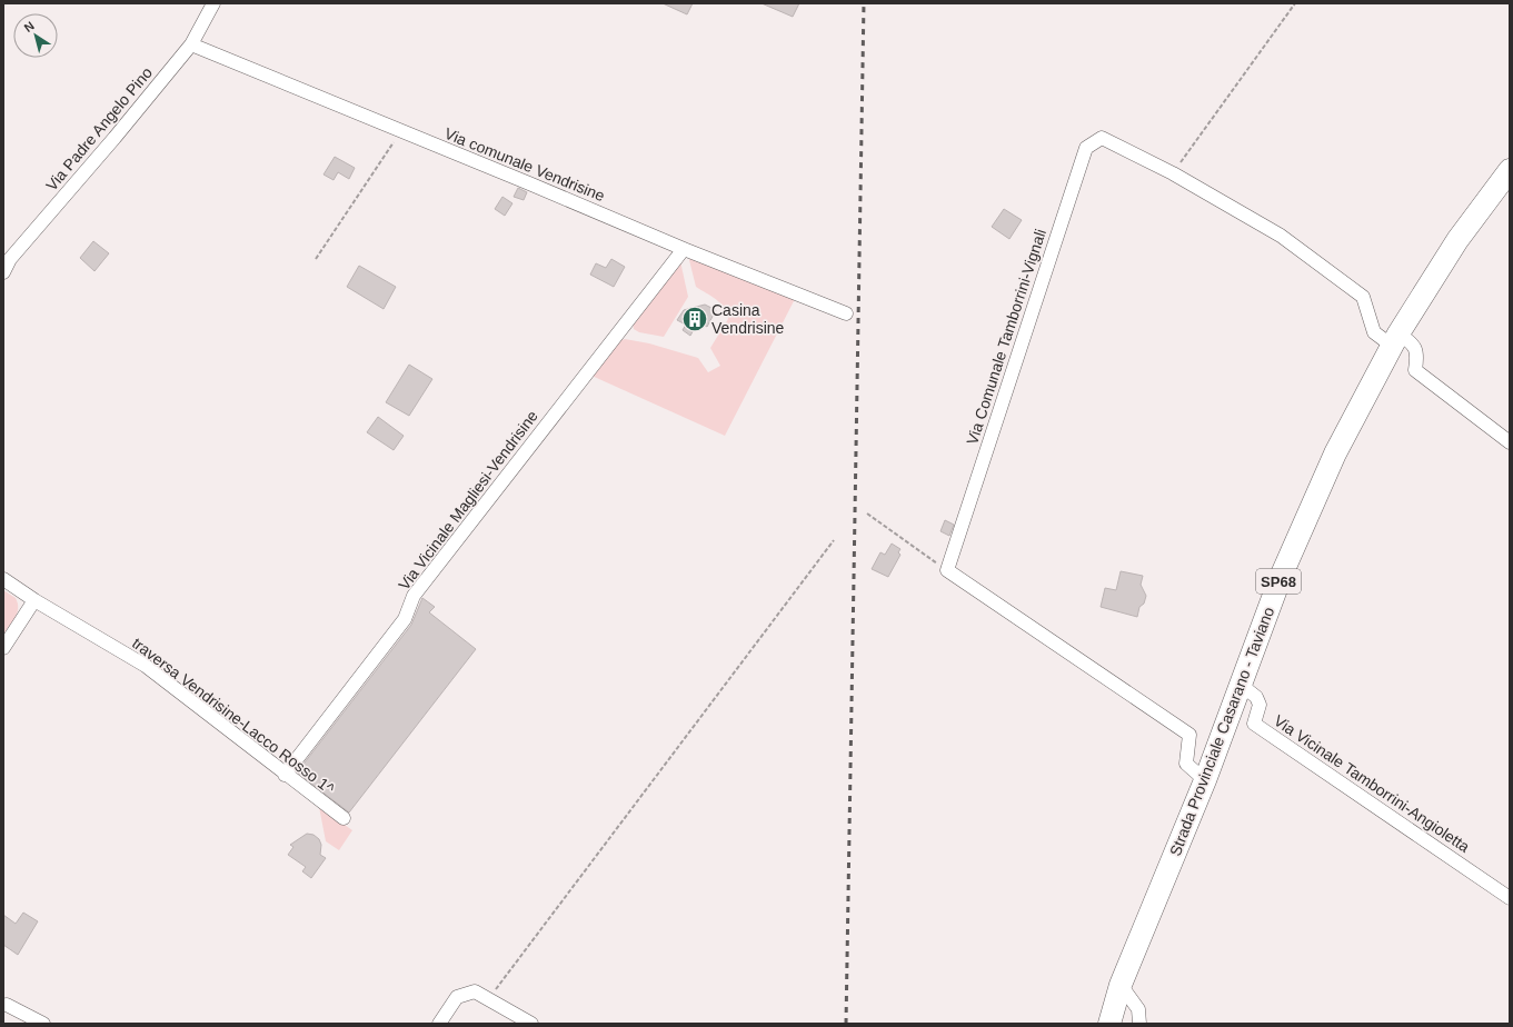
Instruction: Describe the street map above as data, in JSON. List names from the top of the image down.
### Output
{
  "streets": {
    "main road": ["SP68", "Strada Provinciale Casarano - Taviano"],
    "street": [
      "Via Padre Angelo Pino",
      "Via comunale Vendrisine",
      "Via Comunale Tamborrini-Vignali",
      "Via Vicinale Magliesi-Vendrisine",
      "traversa Vendrisine-Lacco Rosso 1^",
      "Via Vicinale Tamborrini-Angioletta"
    ]
  },
  "crossings": [
    ["Via Padre Angelo Pino", "Via comunale Vendrisine"],
    ["Via comunale Vendrisine", "Via Vicinale Magliesi-Vendrisine"],
    ["Via Comunale Tamborrini-Vignali", "Strada Provinciale Casarano - Taviano"],
    ["Via Vicinale Magliesi-Vendrisine", "traversa Vendrisine-Lacco Rosso 1^"],
    ["Strada Provinciale Casarano - Taviano", "Via Vicinale Tamborrini-Angioletta"]
  ],
  "places": {
    "building": ["Casina Vendrisine"]
  },
  "north": "top left"
}
